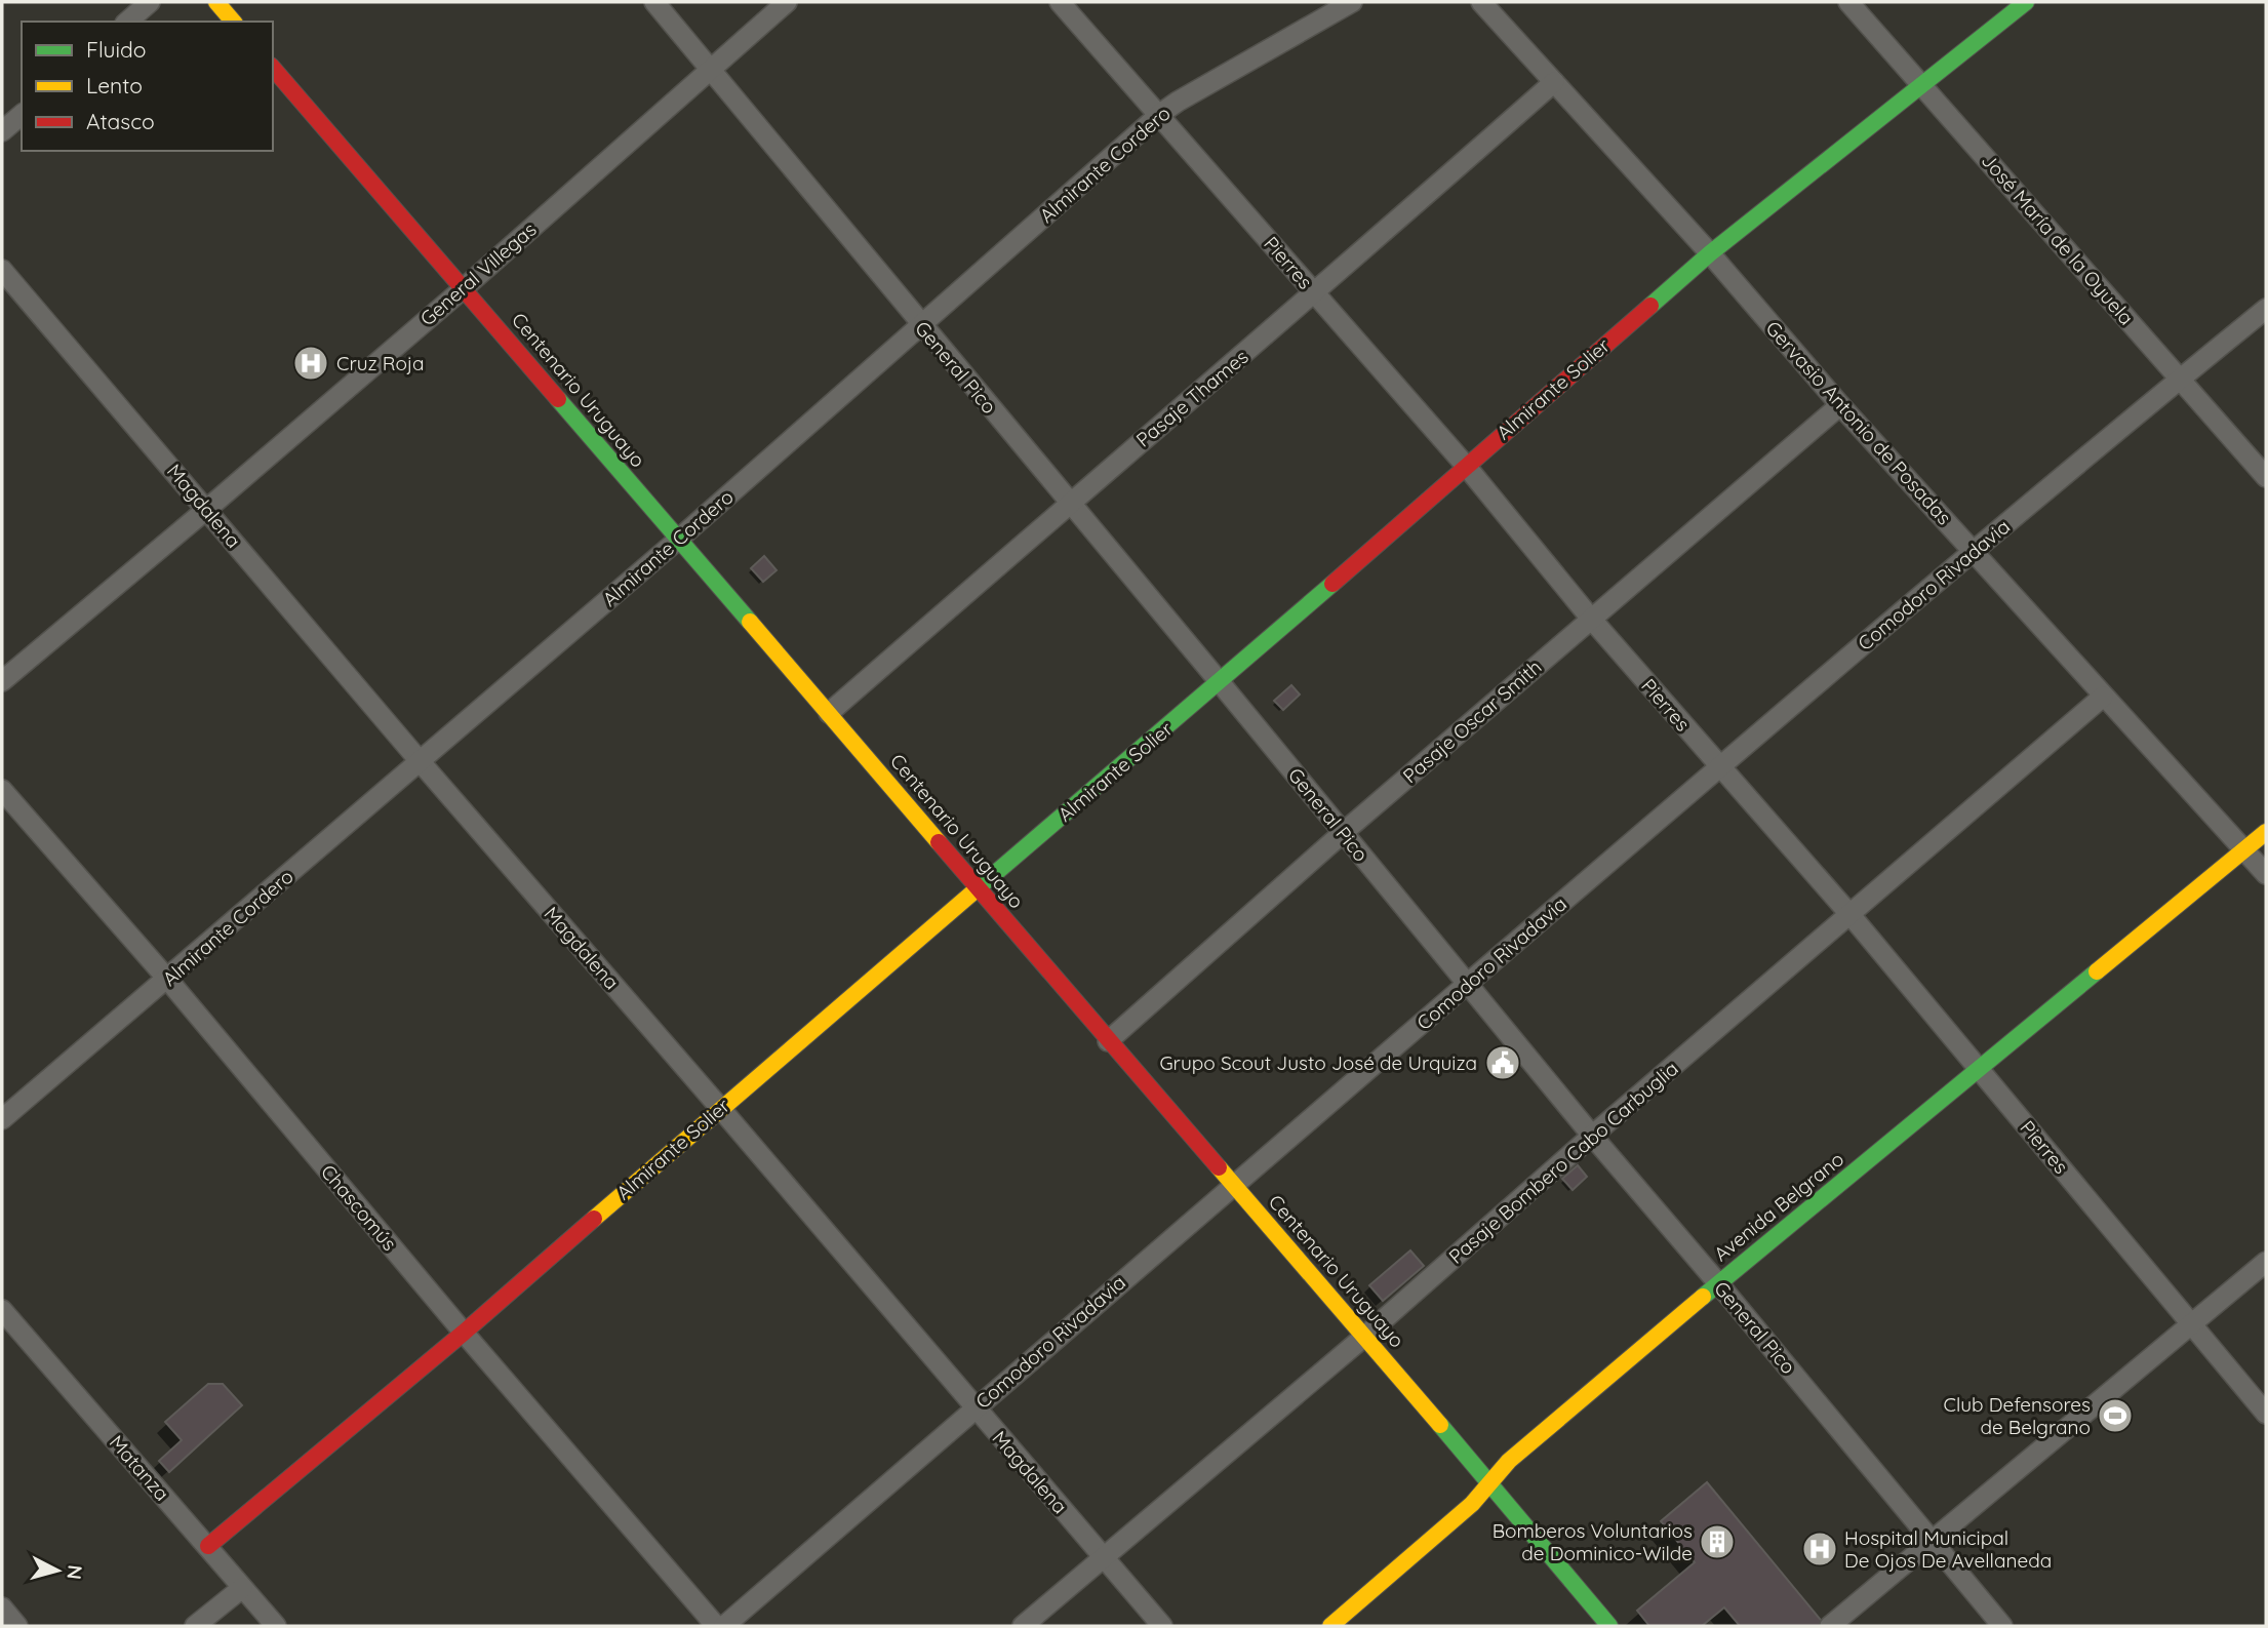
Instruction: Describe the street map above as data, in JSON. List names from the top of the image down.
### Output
{
  "streets": {
    "street": [
      "Almirante Cordero",
      "José María de la Oyuela",
      "Pierres",
      "General Villegas",
      "General Pico",
      "Almirante Solier",
      "Centenario Uruguayo",
      "Pasaje Thames",
      "Gervasio Antonio de Posadas",
      "Magdalena",
      "Comodoro Rivadavia",
      "Pasaje Oscar Smith",
      "Pasaje Bombero Cabo Carbuglia",
      "Avenida Belgrano",
      "Chascomús",
      "Matanza"
    ]
  },
  "crossings": [
    ["Almirante Cordero", "Pierres"],
    ["Almirante Cordero", "General Pico"],
    ["Almirante Cordero", "Centenario Uruguayo"],
    ["Almirante Cordero", "Magdalena"],
    ["Almirante Cordero", "Chascomús"],
    ["José María de la Oyuela", "Almirante Solier"],
    ["José María de la Oyuela", "Comodoro Rivadavia"],
    ["Pierres", "Almirante Solier"],
    ["Pierres", "Pasaje Thames"],
    ["Pierres", "Comodoro Rivadavia"],
    ["Pierres", "Pasaje Oscar Smith"],
    ["Pierres", "Pasaje Bombero Cabo Carbuglia"],
    ["Pierres", "Avenida Belgrano"],
    ["General Villegas", "General Pico"],
    ["General Villegas", "Centenario Uruguayo"],
    ["General Villegas", "Magdalena"],
    ["General Pico", "Almirante Solier"],
    ["General Pico", "Pasaje Thames"],
    ["General Pico", "Comodoro Rivadavia"],
    ["General Pico", "Pasaje Oscar Smith"],
    ["General Pico", "Pasaje Bombero Cabo Carbuglia"],
    ["General Pico", "Avenida Belgrano"],
    ["Almirante Solier", "Centenario Uruguayo"],
    ["Almirante Solier", "Gervasio Antonio de Posadas"],
    ["Almirante Solier", "Magdalena"],
    ["Almirante Solier", "Chascomús"],
    ["Almirante Solier", "Matanza"],
    ["Centenario Uruguayo", "Pasaje Thames"],
    ["Centenario Uruguayo", "Comodoro Rivadavia"],
    ["Centenario Uruguayo", "Pasaje Oscar Smith"],
    ["Centenario Uruguayo", "Pasaje Bombero Cabo Carbuglia"],
    ["Centenario Uruguayo", "Avenida Belgrano"],
    ["Pasaje Thames", "Gervasio Antonio de Posadas"],
    ["Gervasio Antonio de Posadas", "Comodoro Rivadavia"],
    ["Gervasio Antonio de Posadas", "Pasaje Oscar Smith"],
    ["Gervasio Antonio de Posadas", "Pasaje Bombero Cabo Carbuglia"],
    ["Gervasio Antonio de Posadas", "Avenida Belgrano"],
    ["Magdalena", "Comodoro Rivadavia"],
    ["Magdalena", "Pasaje Bombero Cabo Carbuglia"]
  ],
  "places": {
    "hospital": ["Cruz Roja", "Hospital Municipal De Ojos De Avellaneda"],
    "public building": ["Grupo Scout Justo José de Urquiza"],
    "sports": ["Club Defensores de Belgrano"],
    "building": ["Bomberos Voluntarios de Dominico-Wilde"]
  },
  "legend": ["Fluido", "Lento", "Atasco"],
  "north": "right"
}
